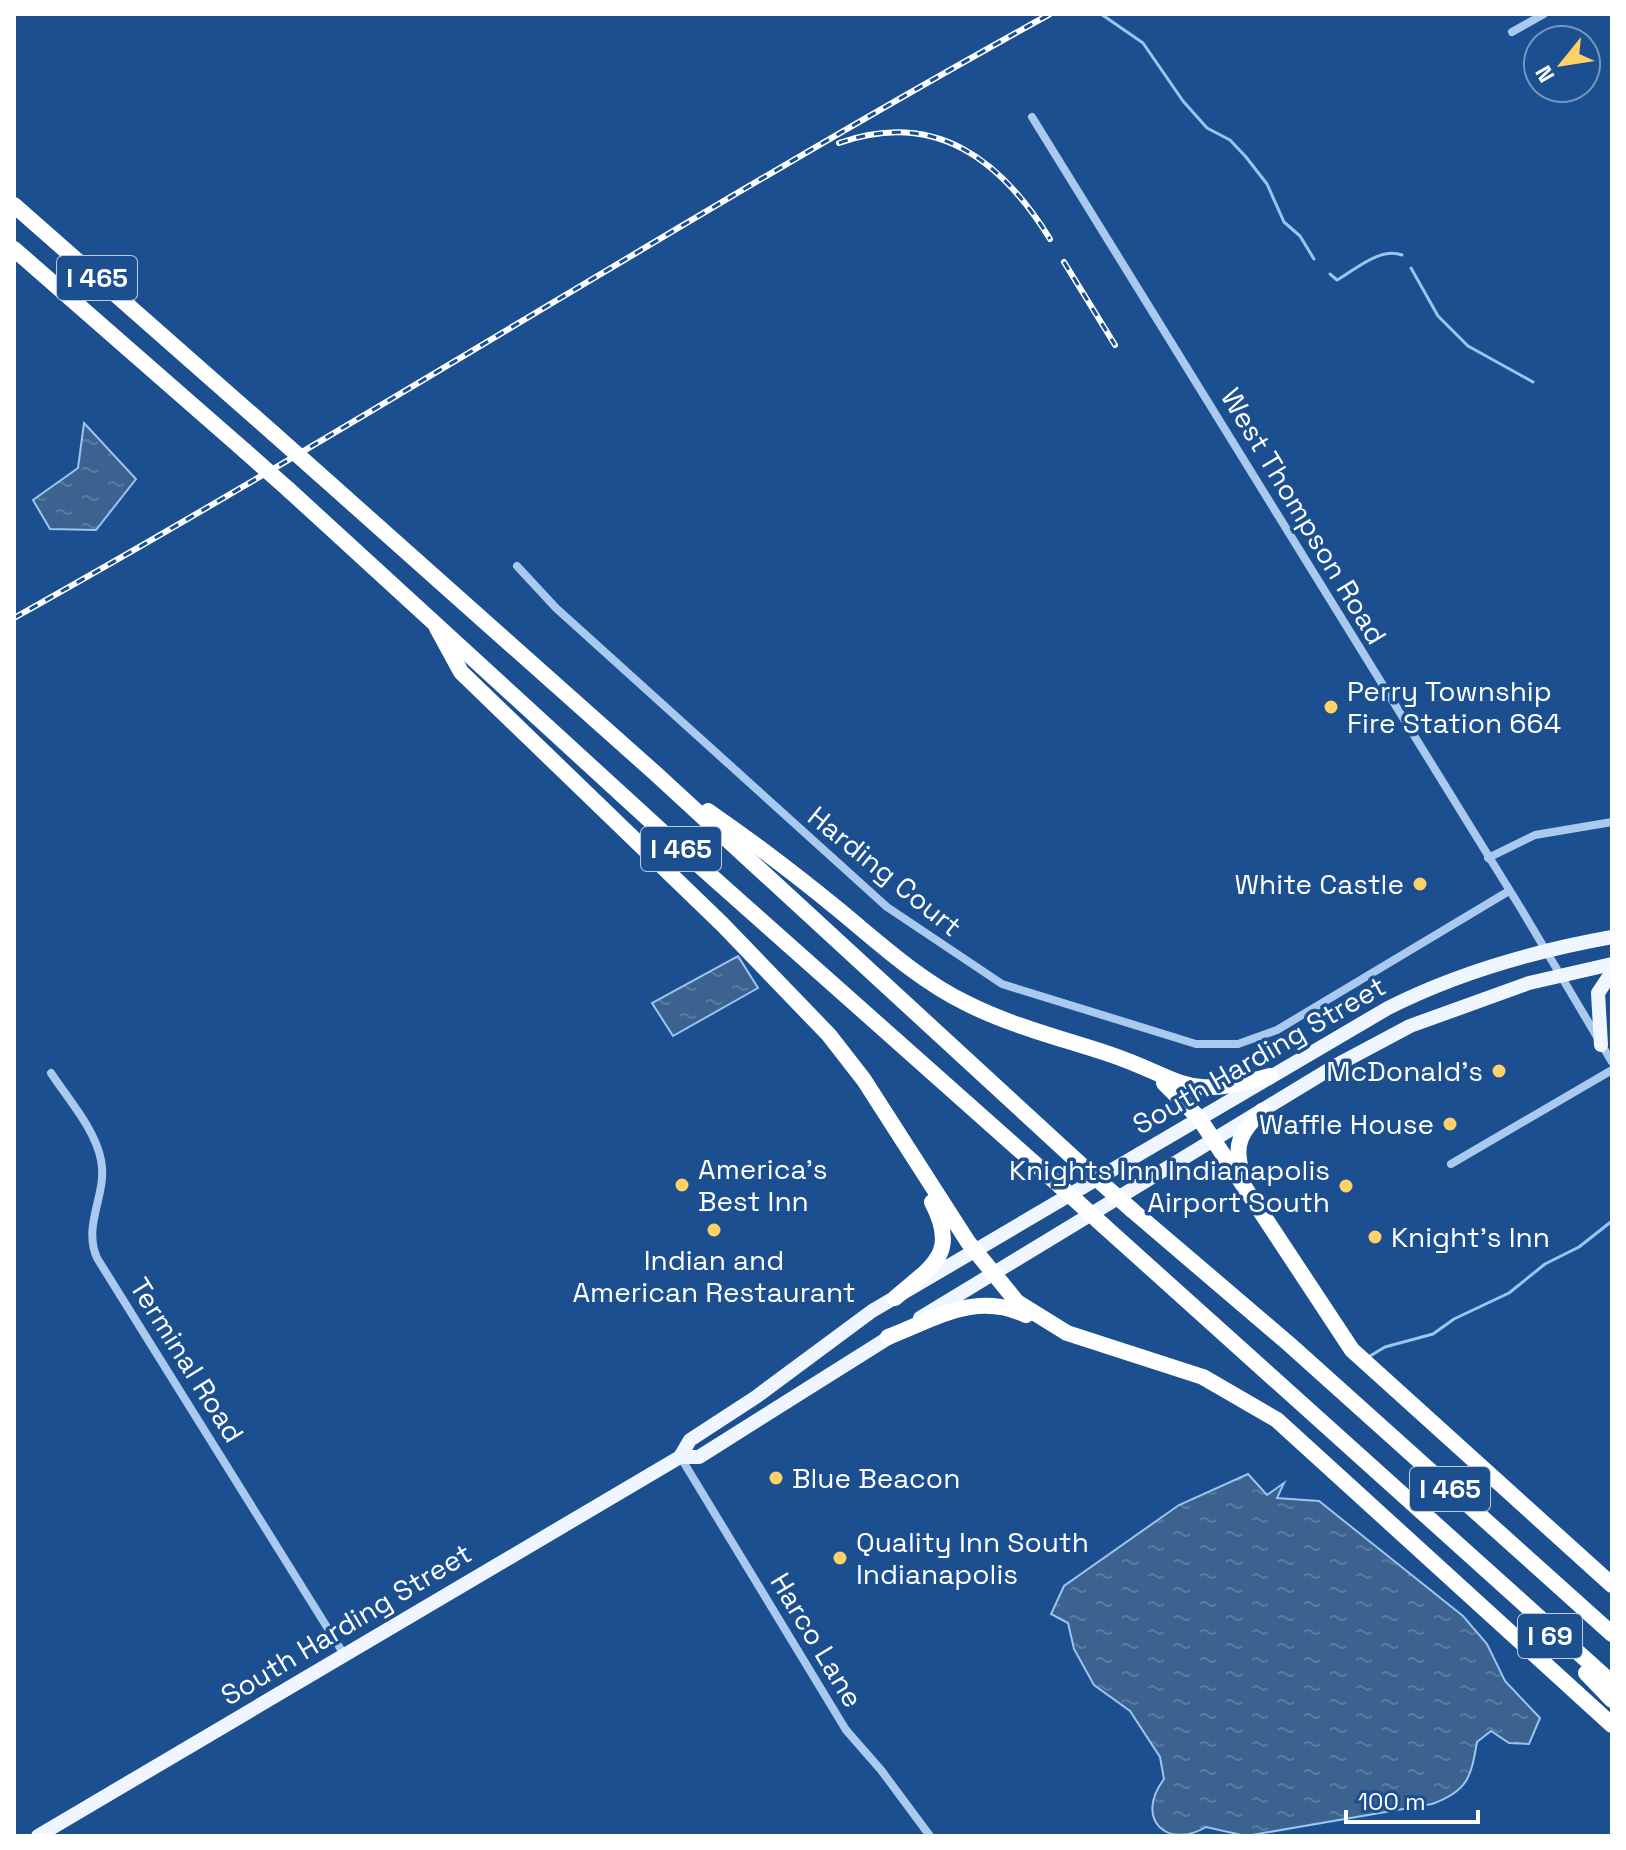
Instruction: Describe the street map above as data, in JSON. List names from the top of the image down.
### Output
{
  "streets": {
    "highway": ["I 465", "I 69"],
    "main road": ["South Harding Street"],
    "street": [
      "West Thompson Road",
      "Harding Court",
      "Terminal Road",
      "Harco Lane"
    ]
  },
  "crossings": [
    ["I 465", "I 69"],
    ["West Thompson Road", "Harding Court"],
    ["West Thompson Road", "South Harding Street"],
    ["South Harding Street", "Terminal Road"],
    ["South Harding Street", "Harco Lane"]
  ],
  "places": [
    "Perry Township Fire Station 664",
    "White Castle",
    "McDonald's",
    "Waffle House",
    "America's Best Inn",
    "Knights Inn Indianapolis Airport South",
    "Indian and American Restaurant",
    "Knight's Inn",
    "Blue Beacon",
    "Quality Inn South Indianapolis"
  ],
  "scale_bar": "100 m",
  "north": "bottom left"
}
